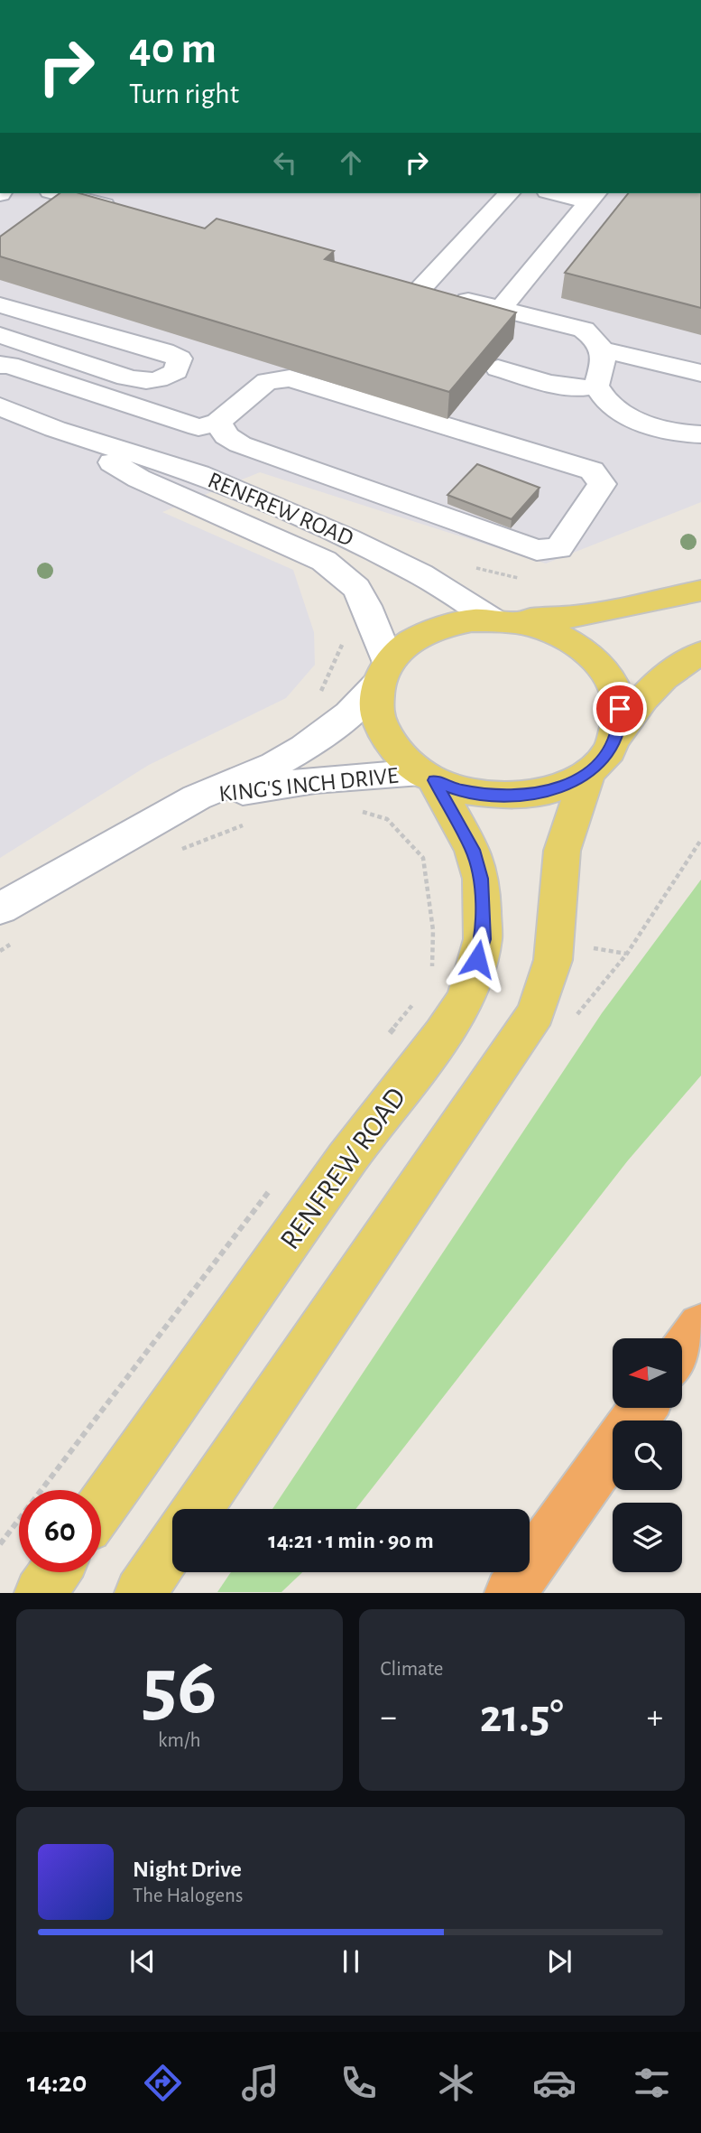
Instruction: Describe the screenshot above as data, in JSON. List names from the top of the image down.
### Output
{
  "streets": {
    "main road": ["RENFREW ROAD"],
    "street": ["KING'S INCH DRIVE"]
  },
  "crossings": [
    ["RENFREW ROAD", "KING'S INCH DRIVE"]
  ],
  "north": "left",
  "page": {
    "turn": ["40 m", "Turn right"],
    "limit": "60",
    "trip": "14:21 · 1 min · 90 m",
    "tile": [
      ["56", "km/h"],
      "Climate"
    ],
    "heat": ["−", "21.5°", "+"],
    "song": ["Night Drive", "The Halogens"],
    "tabs": "14:20"
  }
}
